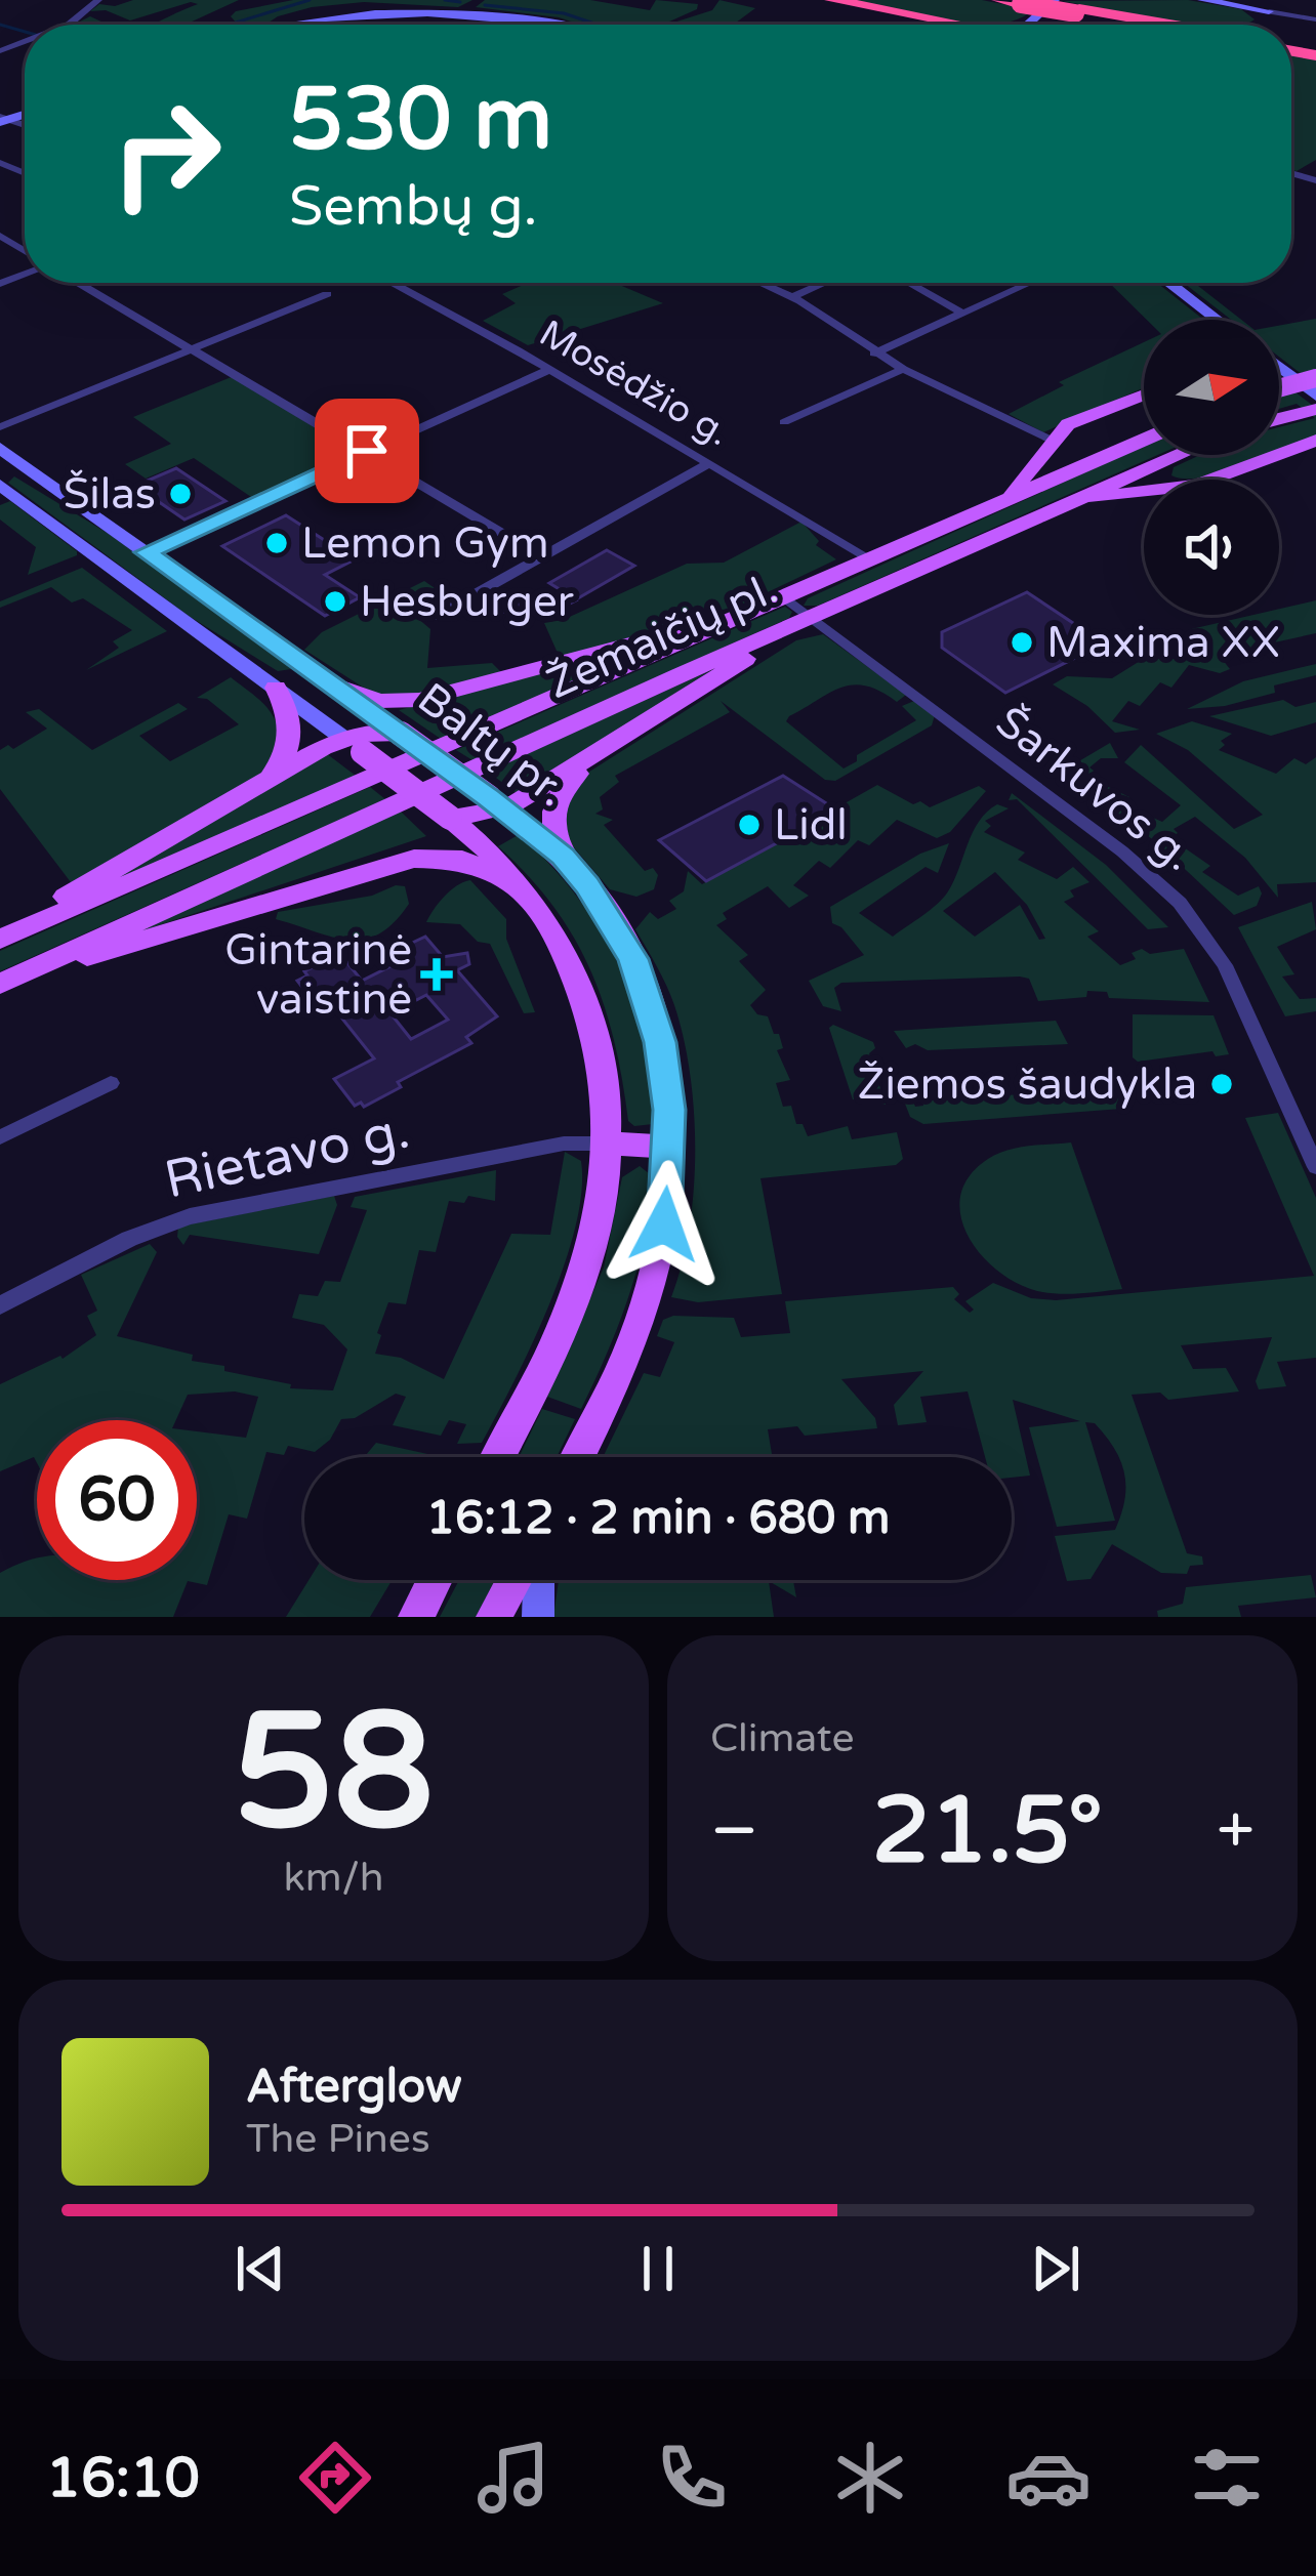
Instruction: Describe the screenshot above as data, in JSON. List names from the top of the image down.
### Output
{
  "streets": {
    "main road": ["Žemaičių pl.", "Baltų pr."],
    "street": ["Mosėdžio g.", "Šarkuvos g.", "Rietavo g."]
  },
  "crossings": [
    ["Mosėdžio g.", "Žemaičių pl."],
    ["Žemaičių pl.", "Šarkuvos g."],
    ["Baltų pr.", "Rietavo g."]
  ],
  "places": {
    "other": [
      "Šilas",
      "Lemon Gym",
      "Hesburger",
      "Maxima XX",
      "Lidl",
      "Žiemos šaudykla"
    ],
    "health": ["Gintarinė vaistinė"]
  },
  "north": "right",
  "page": {
    "turn": ["530 m", "Sembų g."],
    "limit": "60",
    "trip": "16:12 · 2 min · 680 m",
    "tile": [
      ["58", "km/h"],
      "Climate"
    ],
    "heat": ["−", "21.5°", "+"],
    "song": ["Afterglow", "The Pines"],
    "tabs": "16:10"
  }
}
